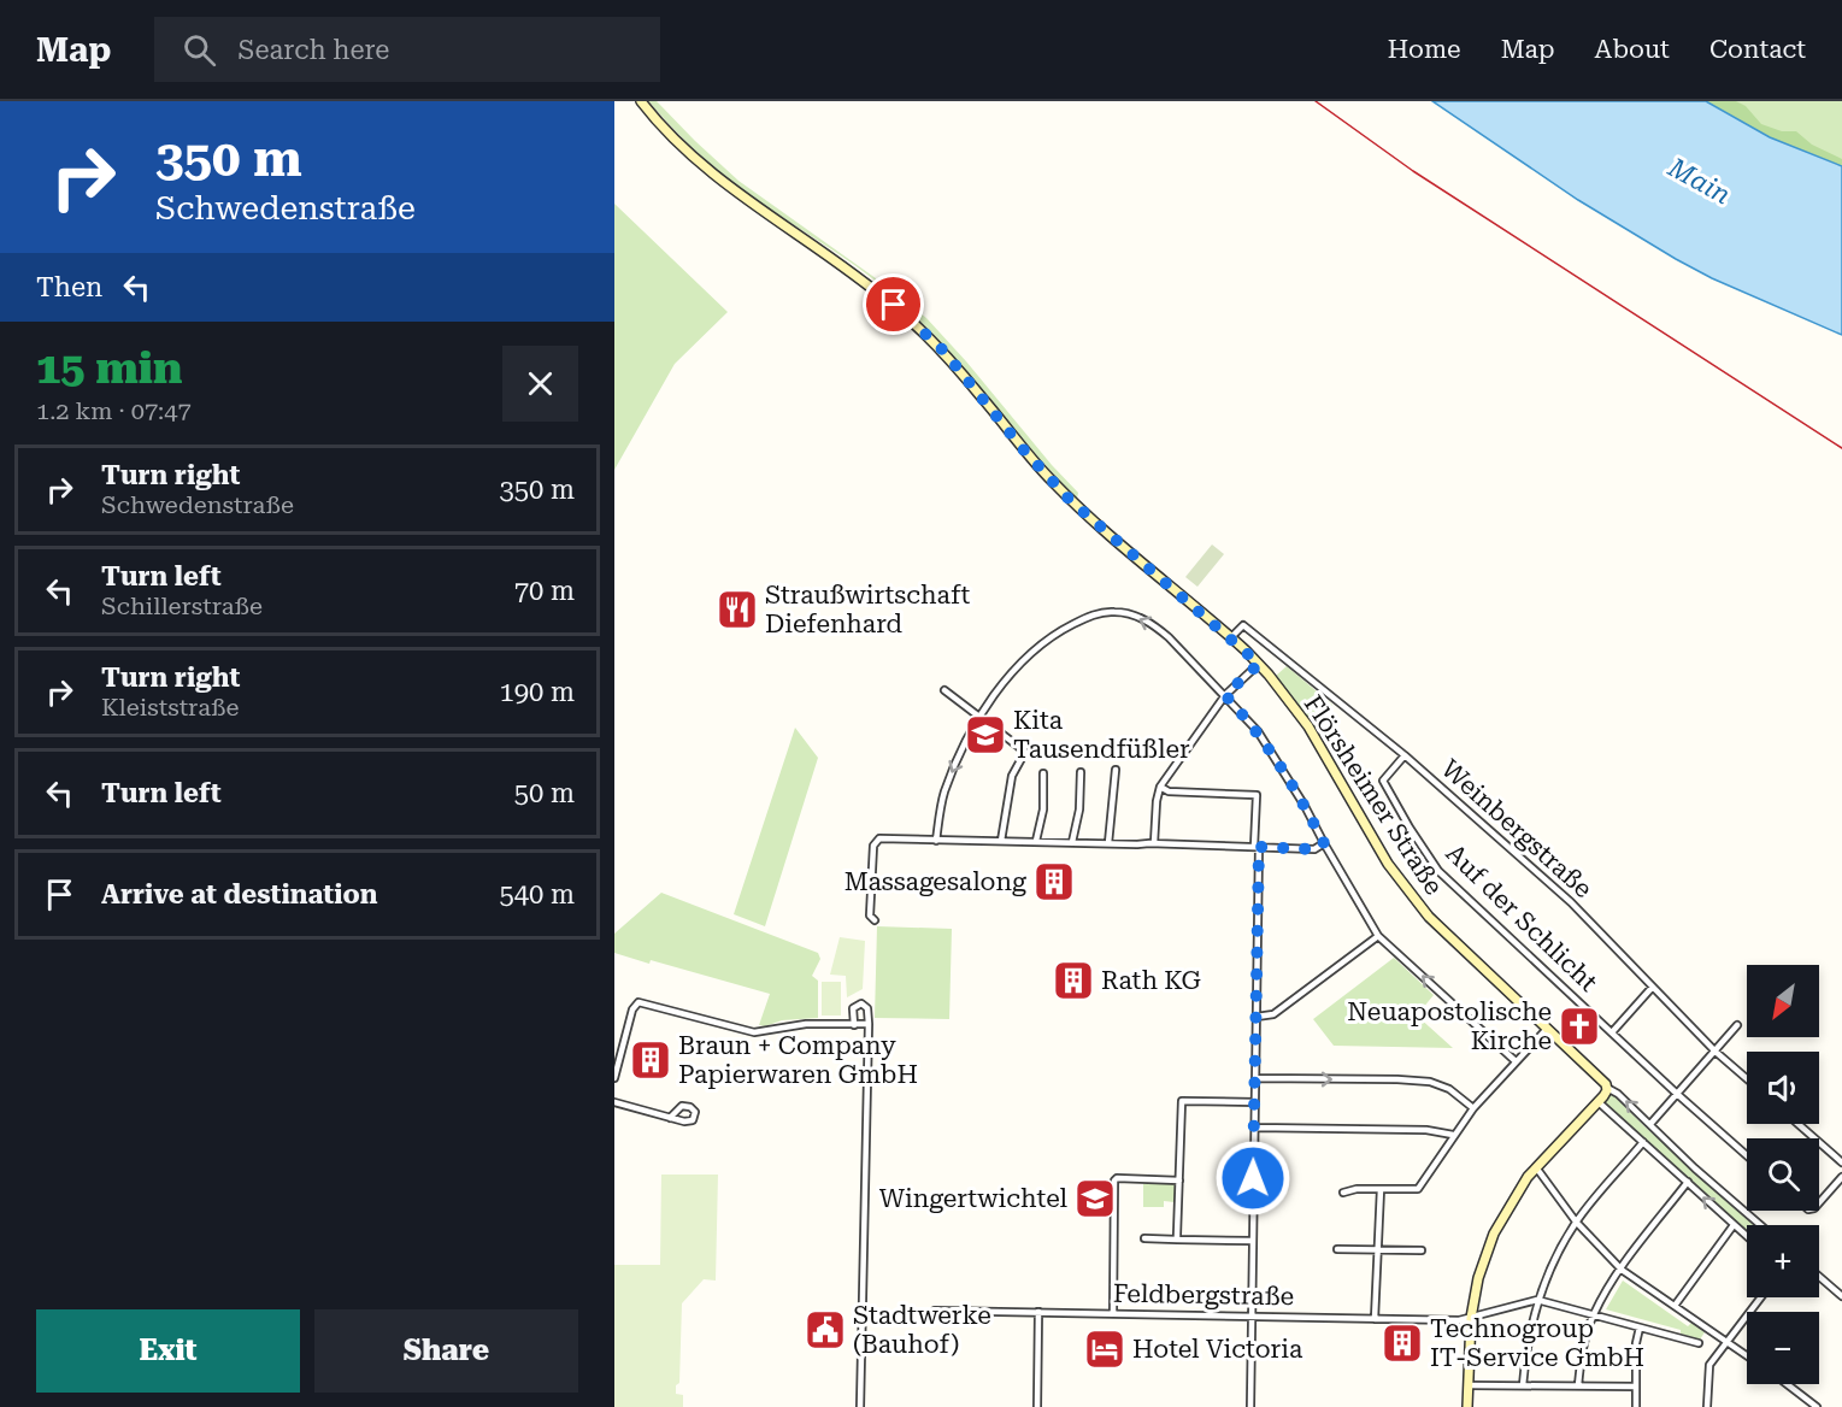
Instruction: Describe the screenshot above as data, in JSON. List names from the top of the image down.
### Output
{
  "streets": {
    "main road": ["Flörsheimer Straße"],
    "street": ["Weinbergstraße", "Auf der Schlicht", "Feldbergstraße"]
  },
  "crossings": [
    ["Flörsheimer Straße", "Weinbergstraße"],
    ["Weinbergstraße", "Auf der Schlicht"]
  ],
  "water": ["Main"],
  "places": {
    "restaurant": ["Straußwirtschaft Diefenhard"],
    "school or university": ["Kita Tausendfüßler", "Wingertwichtel"],
    "building": [
      "Massagesalong",
      "Rath KG",
      "Braun + Company Papierwaren GmbH",
      "Technogroup IT-Service GmbH"
    ],
    "church": ["Neuapostolische Kirche"],
    "public building": ["Stadtwerke (Bauhof)"],
    "hotel": ["Hotel Victoria"]
  },
  "north": "bottom left",
  "page": {
    "header": "Map",
    "search": "Search here",
    "nav": [
      "Home",
      "Map",
      "About",
      "Contact"
    ],
    "turn": ["350 m", "Schwedenstraße"],
    "then": "Then",
    "heading": ["15 min", "1.2 km · 07:47"],
    "list": [
      {
        "name": "Turn right",
        "note": "Schwedenstraße",
        "value": "350 m"
      },
      {
        "name": "Turn left",
        "note": "Schillerstraße",
        "value": "70 m"
      },
      {
        "name": "Turn right",
        "note": "Kleiststraße",
        "value": "190 m"
      },
      {
        "name": "Turn left",
        "value": "50 m"
      },
      {
        "name": "Arrive at destination",
        "value": "540 m"
      }
    ],
    "map_buttons": ["+", "−"],
    "buttons": ["Exit", "Share"]
  }
}
